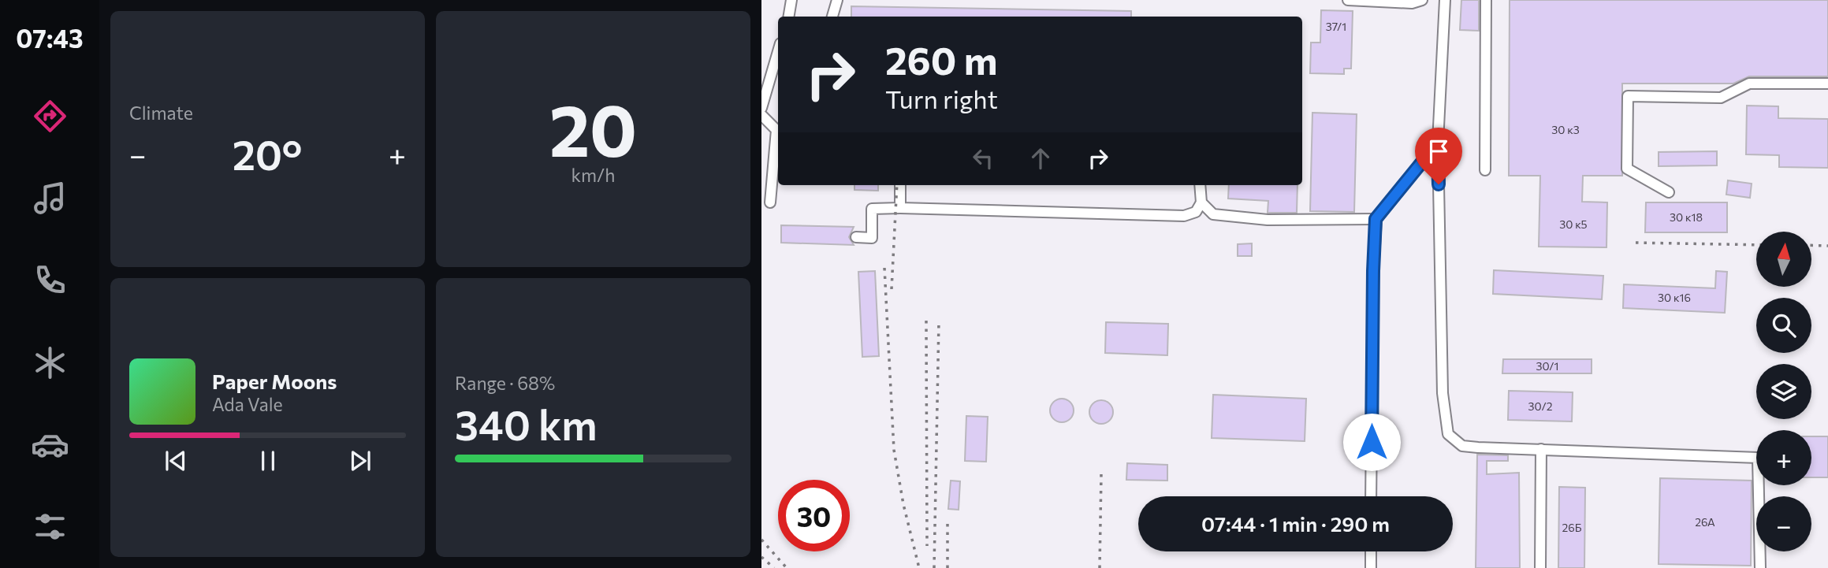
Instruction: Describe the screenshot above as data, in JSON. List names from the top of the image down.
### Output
{
  "house_numbers": [
    "37/1",
    "30 к3",
    "30 к18",
    "30 к5",
    "30 к16",
    "30/1",
    "30/2",
    "26А",
    "26Б"
  ],
  "north": "top",
  "page": {
    "tabs": "07:43",
    "tile": [
      "Climate",
      ["20", "km/h"],
      ["Range · 68%", "340 km"]
    ],
    "turn": ["260 m", "Turn right"],
    "heat": ["−", "20°", "+"],
    "map_buttons": ["+", "−"],
    "song": ["Paper Moons", "Ada Vale"],
    "limit": "30",
    "trip": "07:44 · 1 min · 290 m"
  }
}
